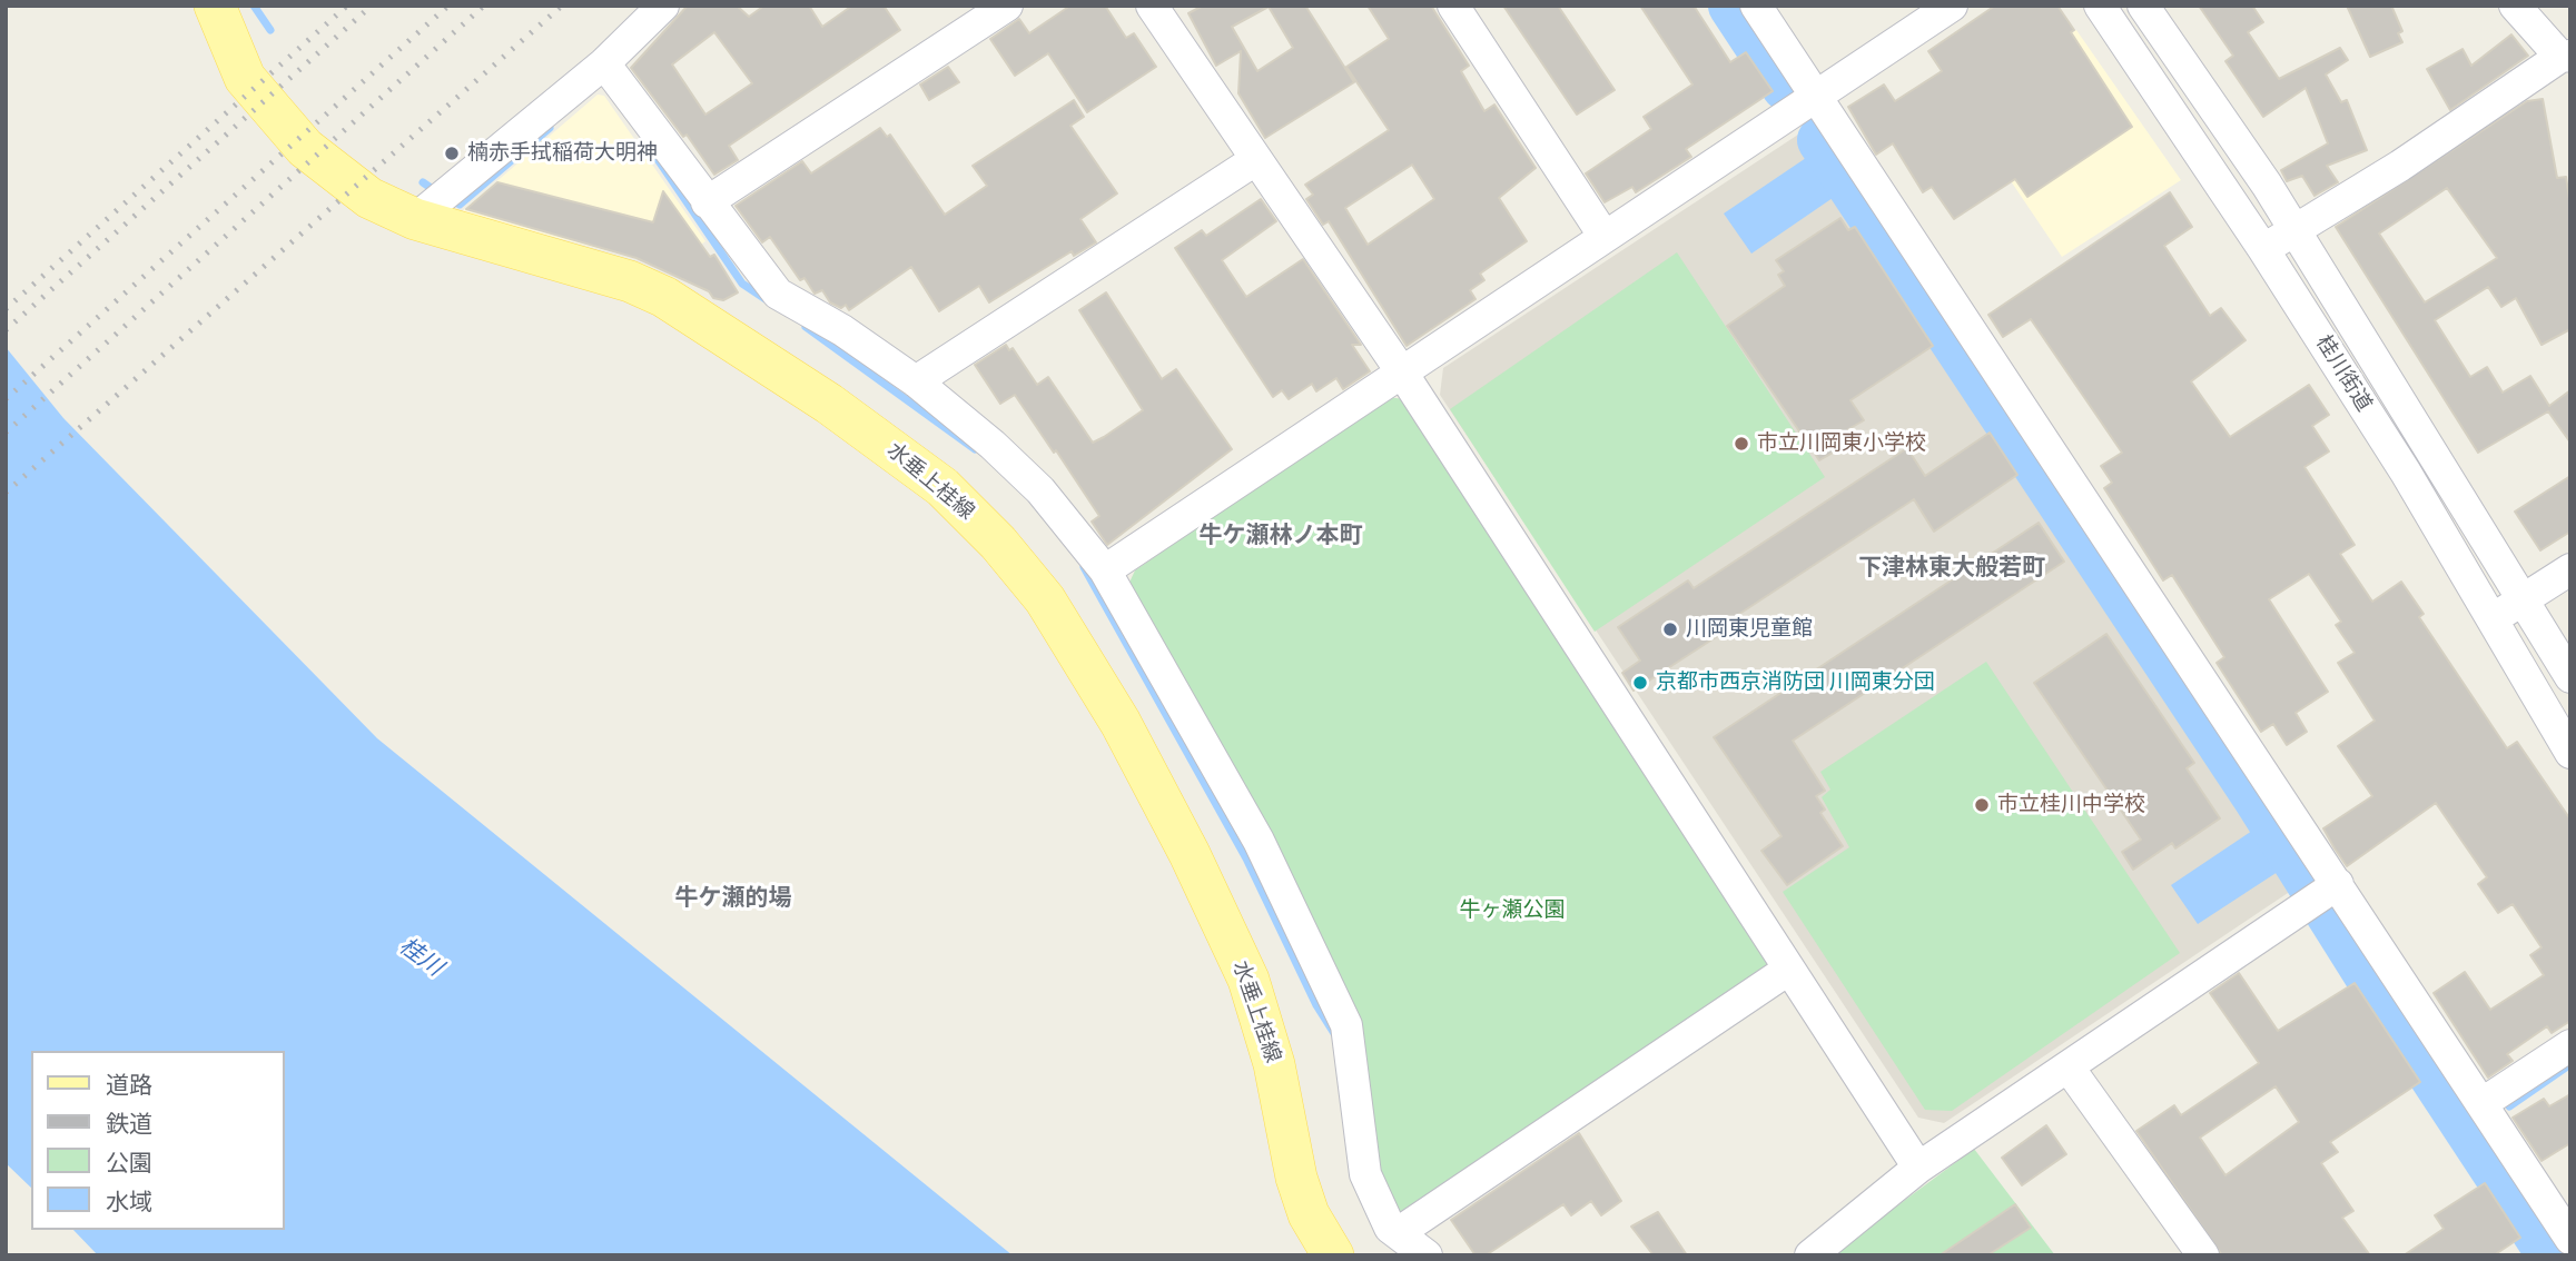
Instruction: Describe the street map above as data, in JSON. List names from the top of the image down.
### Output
{
  "streets": {
    "main road": ["水垂上桂線"],
    "street": ["桂川街道"]
  },
  "districts": ["牛ケ瀬林ノ本町", "下津林東大般若町", "牛ケ瀬的場"],
  "water": ["桂川"],
  "parks": ["牛ヶ瀬公園"],
  "places": [
    "楠赤手拭稲荷大明神",
    "市立川岡東小学校",
    "川岡東児童館",
    "京都市西京消防団 川岡東分団",
    "市立桂川中学校"
  ],
  "legend": [
    "道路",
    "鉄道",
    "公園",
    "水域"
  ]
}
